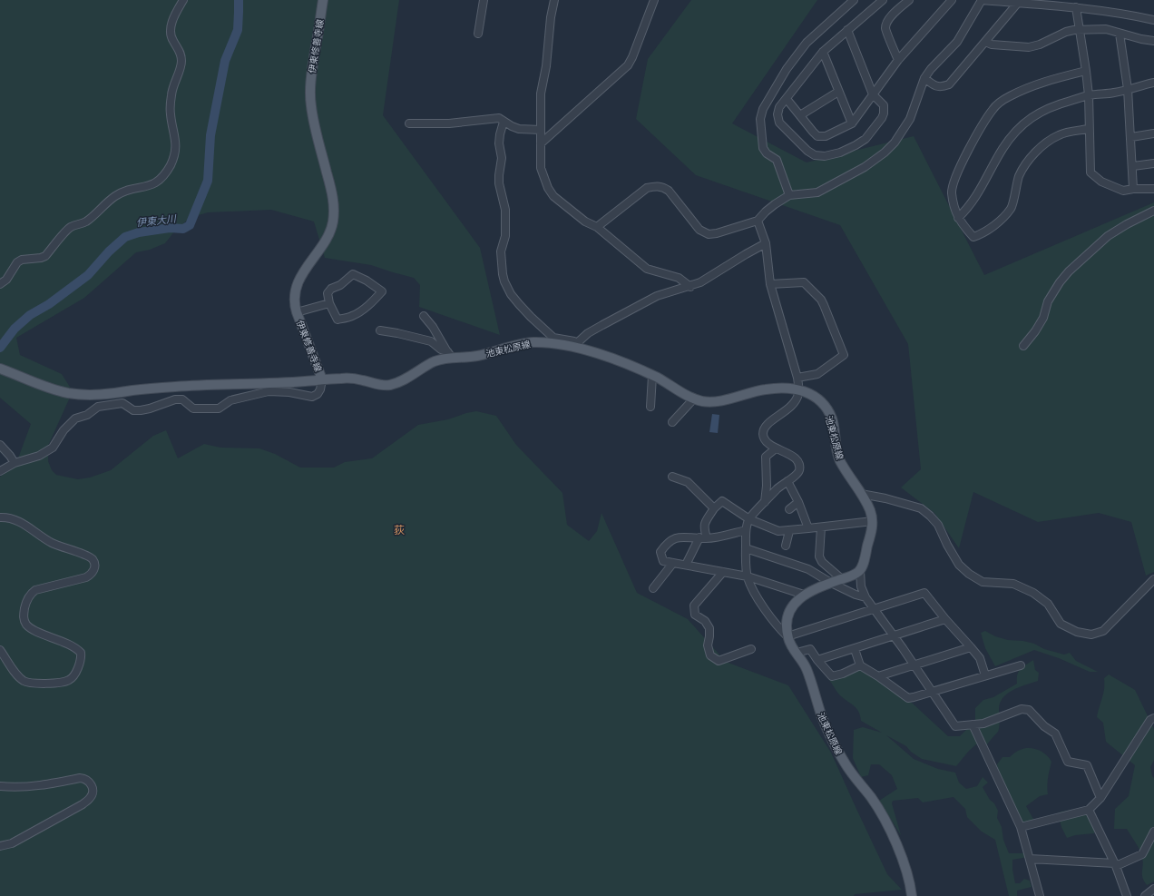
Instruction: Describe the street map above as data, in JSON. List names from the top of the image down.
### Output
{
  "streets": {
    "main road": ["伊東修善寺線", "池東松原線"]
  },
  "crossings": [
    ["伊東修善寺線", "池東松原線"]
  ],
  "districts": ["荻"],
  "water": ["伊東大川"]
}
